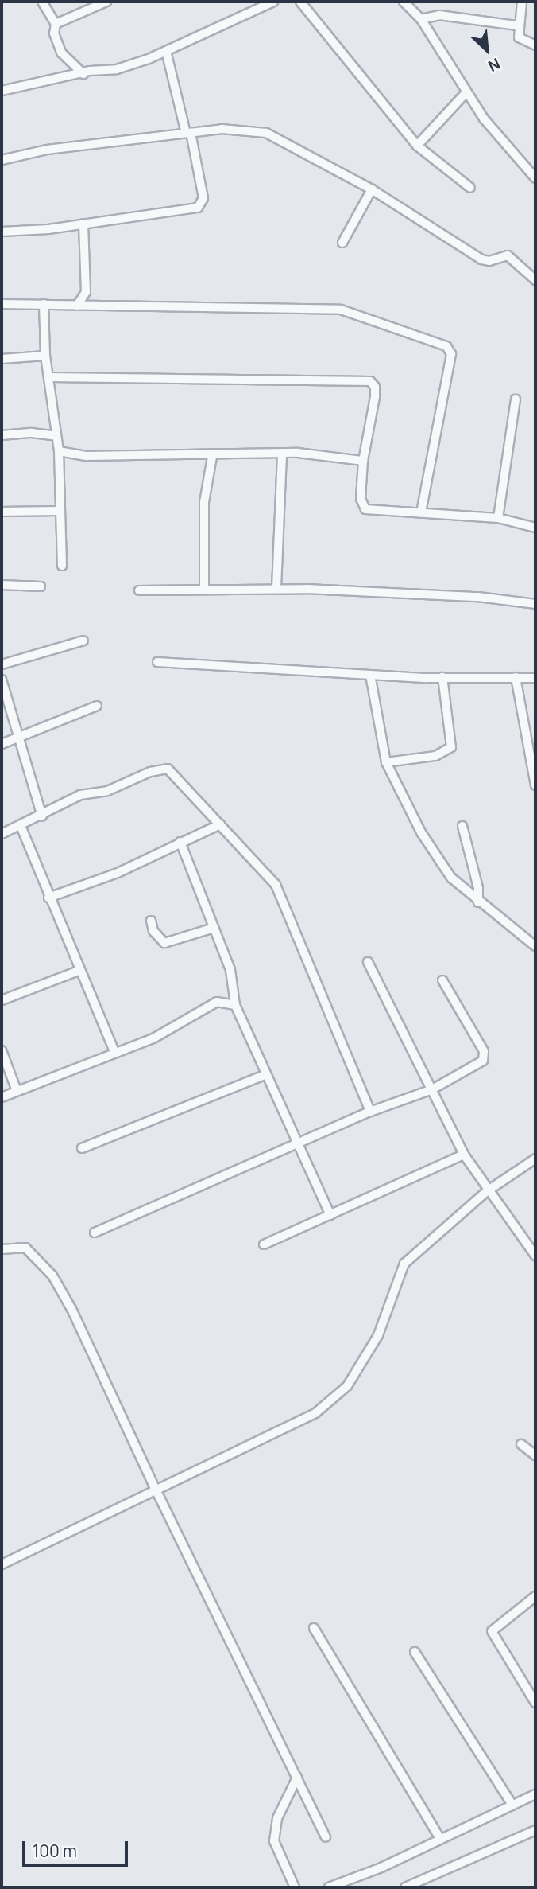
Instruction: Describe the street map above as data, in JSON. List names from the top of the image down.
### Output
{
  "scale_bar": "100 m",
  "north": "bottom right"
}
